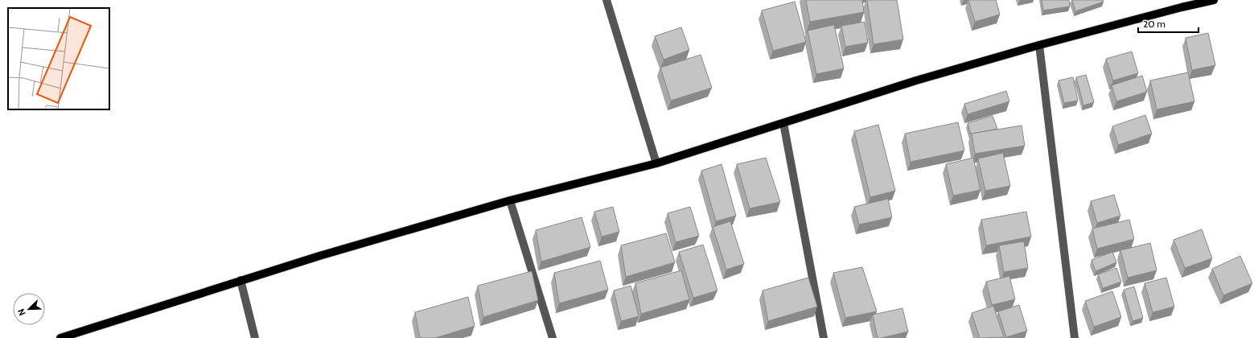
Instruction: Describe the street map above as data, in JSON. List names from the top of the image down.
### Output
{
  "scale_bar": "20 m",
  "north": "bottom left"
}
